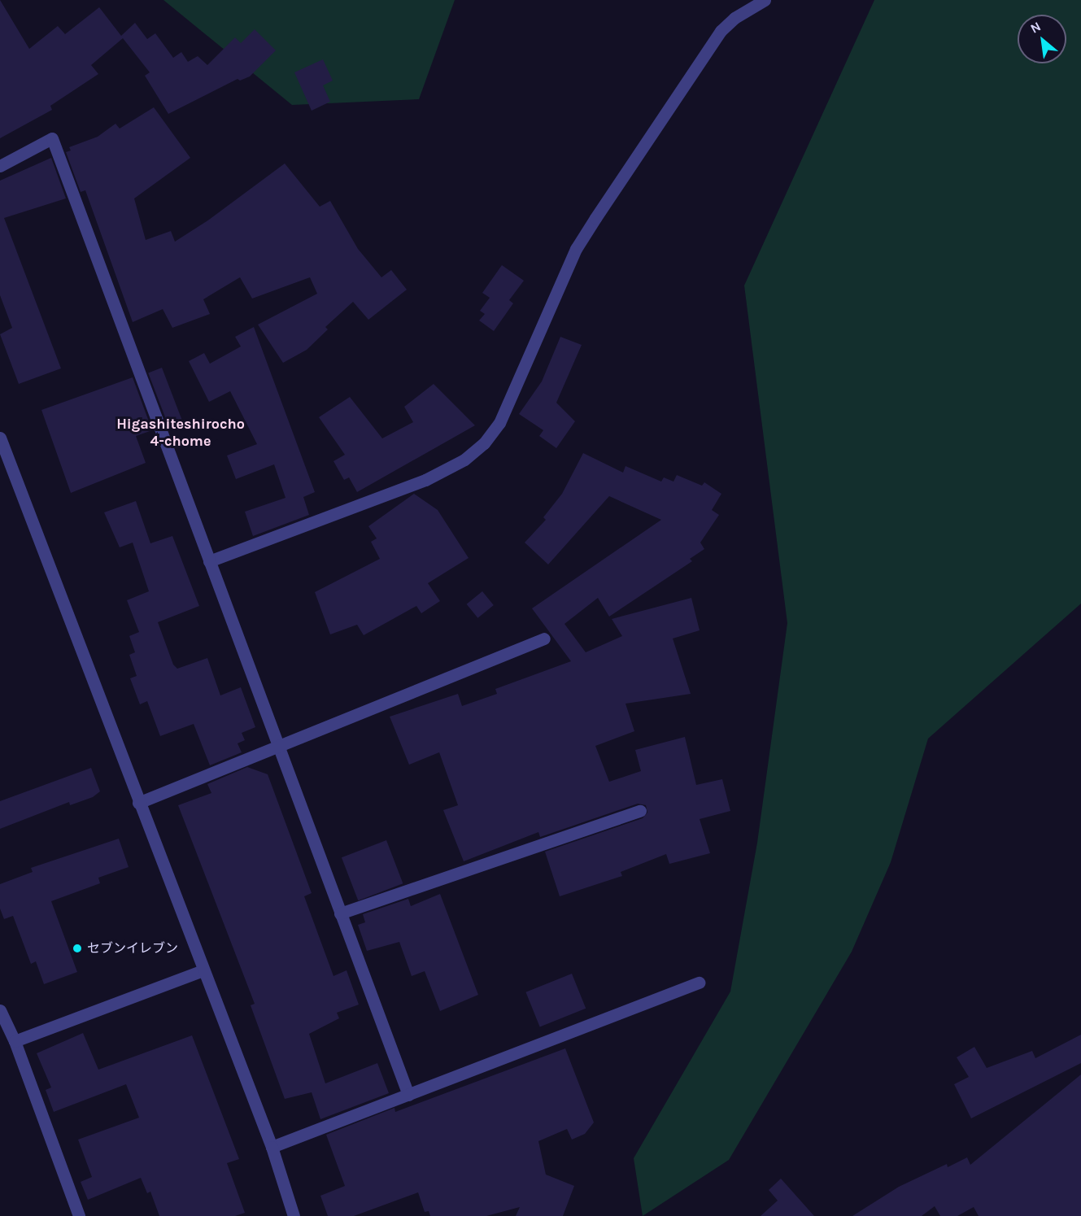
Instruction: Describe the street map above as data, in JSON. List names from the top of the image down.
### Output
{
  "districts": ["Higashiteshirocho 4-chome"],
  "places": ["セブンイレブン"],
  "north": "top left"
}
